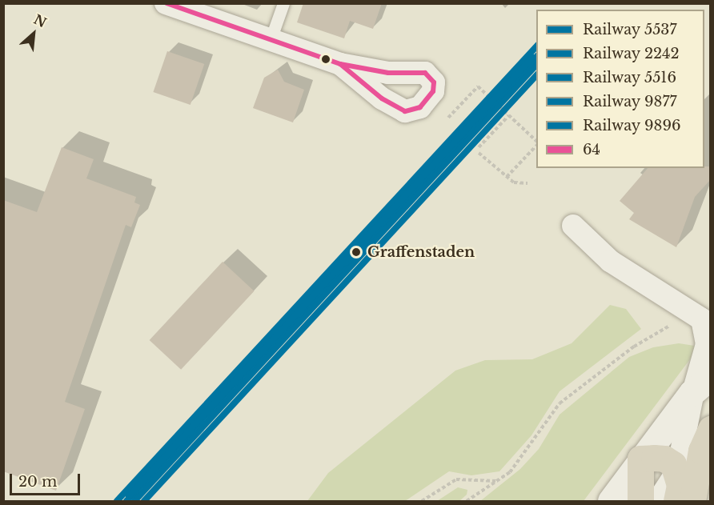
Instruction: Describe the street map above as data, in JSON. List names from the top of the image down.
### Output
{
  "places": ["Graffenstaden"],
  "lines": [
    "transit line 64",
    "rail line 5537",
    "rail line 9877",
    "rail line 9896",
    "rail line 2242",
    "rail line 5516"
  ],
  "legend": [
    "Railway 5537",
    "Railway 2242",
    "Railway 5516",
    "Railway 9877",
    "Railway 9896",
    "64"
  ],
  "scale_bar": "20 m",
  "north": "top right"
}
